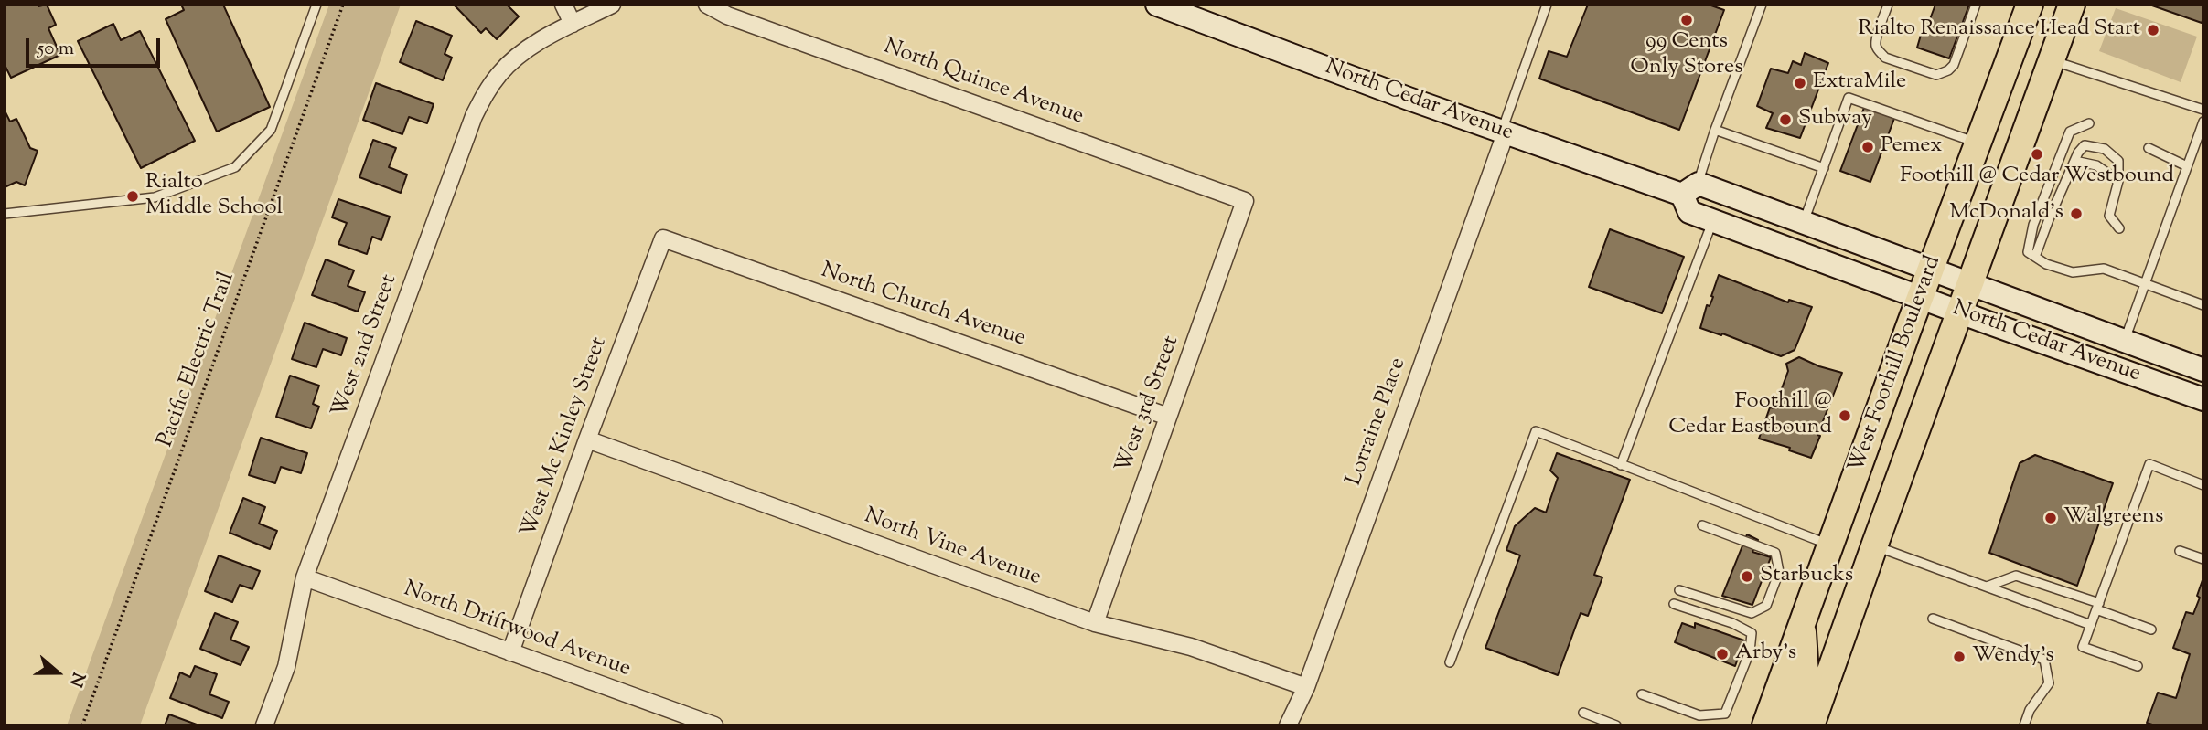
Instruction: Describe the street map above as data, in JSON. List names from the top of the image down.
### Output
{
  "streets": {
    "main road": ["North Cedar Avenue", "West Foothill Boulevard"],
    "street": [
      "North Quince Avenue",
      "North Church Avenue",
      "West 2nd Street",
      "West 3rd Street",
      "Lorraine Place",
      "West Mc Kinley Street",
      "North Vine Avenue",
      "North Driftwood Avenue"
    ],
    "path": ["Pacific Electric Trail"]
  },
  "crossings": [
    ["North Quince Avenue", "West 3rd Street"],
    ["North Cedar Avenue", "West Foothill Boulevard"],
    ["North Cedar Avenue", "Lorraine Place"],
    ["North Church Avenue", "West 3rd Street"],
    ["North Church Avenue", "West Mc Kinley Street"],
    ["West 2nd Street", "North Driftwood Avenue"],
    ["West 3rd Street", "North Vine Avenue"],
    ["Lorraine Place", "North Vine Avenue"],
    ["West Mc Kinley Street", "North Vine Avenue"],
    ["West Mc Kinley Street", "North Driftwood Avenue"]
  ],
  "places": [
    "99 Cents Only Stores",
    "Rialto Renaissance Head Start",
    "ExtraMile",
    "Subway",
    "Pemex",
    "Foothill @ Cedar Westbound",
    "Rialto Middle School",
    "McDonald's",
    "Foothill @ Cedar Eastbound",
    "Walgreens",
    "Starbucks",
    "Arby's",
    "Wendy's"
  ],
  "scale_bar": "50 m",
  "north": "right"
}
